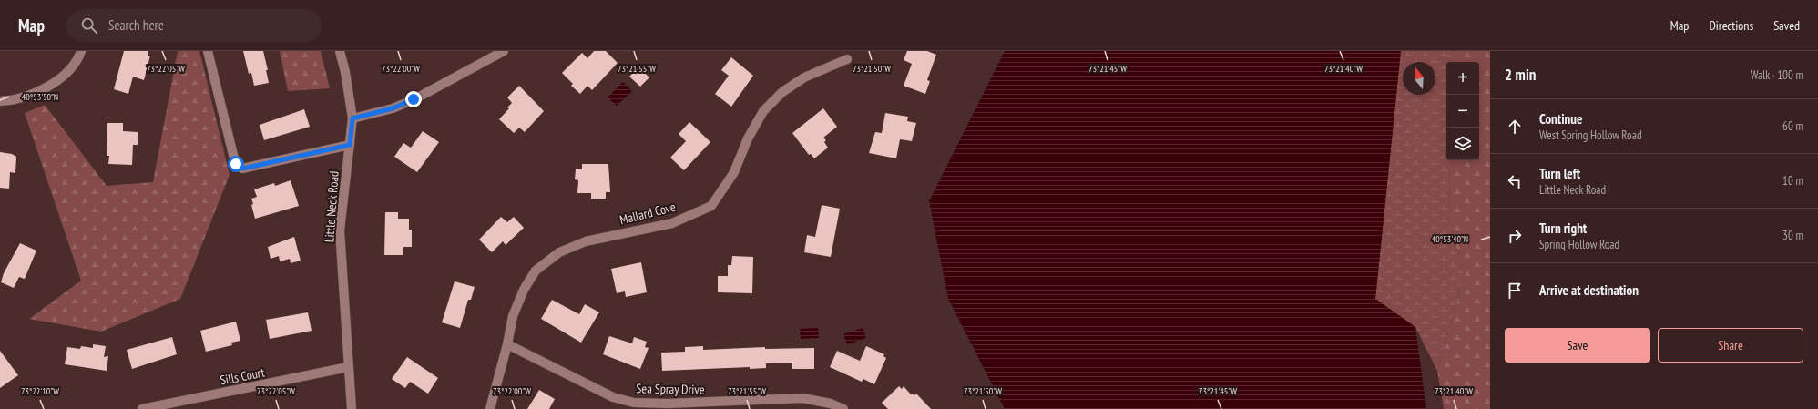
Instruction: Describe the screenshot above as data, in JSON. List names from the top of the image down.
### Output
{
  "streets": {
    "street": [
      "Little Neck Road",
      "Mallard Cove",
      "Sills Court",
      "Sea Spray Drive"
    ]
  },
  "crossings": [
    ["Little Neck Road", "Sills Court"],
    ["Mallard Cove", "Sea Spray Drive"]
  ],
  "north": "top",
  "page": {
    "header": "Map",
    "search": "Search here",
    "nav": ["Map", "Directions", "Saved"],
    "heading": ["2 min", "Walk · 100 m"],
    "map_buttons": ["+", "−"],
    "list": [
      ["Continue", "West Spring Hollow Road", "60 m"],
      ["Turn left", "Little Neck Road", "10 m"],
      ["Turn right", "Spring Hollow Road", "30 m"],
      "Arrive at destination"
    ],
    "buttons": ["Save", "Share"]
  },
  "coordinates": [
    "73°22'05\"W",
    "73°22'00\"W",
    "73°21'55\"W",
    "73°21'50\"W",
    "73°21'45\"W",
    "73°21'40\"W",
    "40°53'50\"N",
    "40°53'40\"N",
    "73°22'10\"W"
  ]
}
